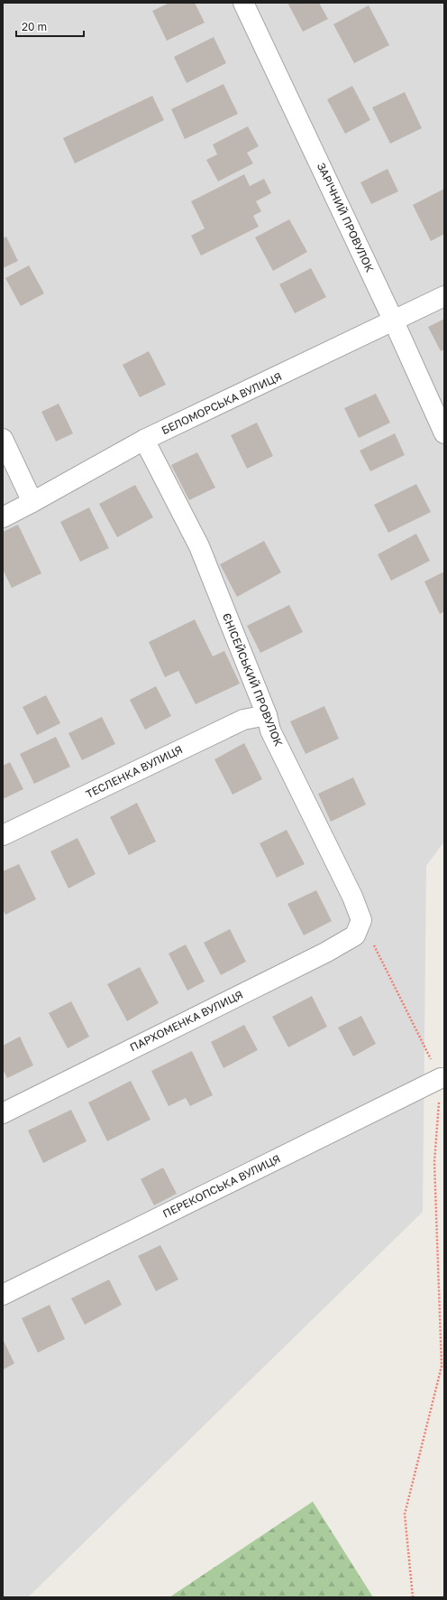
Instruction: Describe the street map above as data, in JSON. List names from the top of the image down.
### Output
{
  "streets": {
    "street": [
      "ЗАРІЧНИЙ ПРОВУЛОК",
      "БЕЛОМОРСЬКА ВУЛИЦЯ",
      "ЄНІСЕЙСЬКИЙ ПРОВУЛОК",
      "ТЕСЛЕНКА ВУЛИЦЯ",
      "ПАРХОМЕНКА ВУЛИЦЯ",
      "ПЕРЕКОПСЬКА ВУЛИЦЯ"
    ]
  },
  "crossings": [
    ["ЗАРІЧНИЙ ПРОВУЛОК", "БЕЛОМОРСЬКА ВУЛИЦЯ"],
    ["БЕЛОМОРСЬКА ВУЛИЦЯ", "ЄНІСЕЙСЬКИЙ ПРОВУЛОК"],
    ["ЄНІСЕЙСЬКИЙ ПРОВУЛОК", "ТЕСЛЕНКА ВУЛИЦЯ"],
    ["ЄНІСЕЙСЬКИЙ ПРОВУЛОК", "ПАРХОМЕНКА ВУЛИЦЯ"]
  ],
  "scale_bar": "20 m"
}
